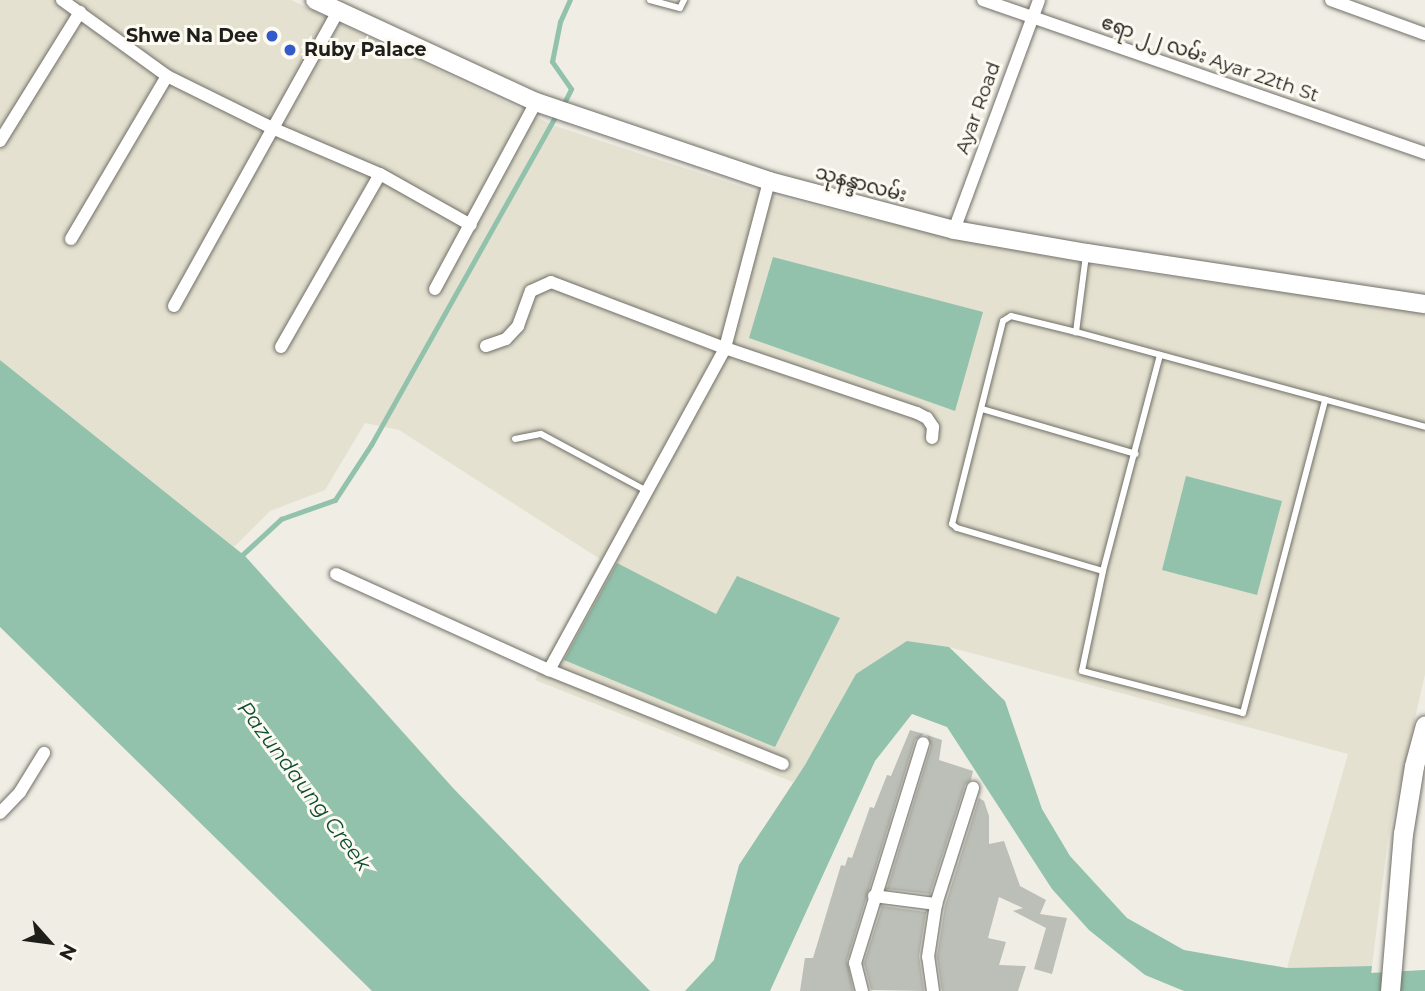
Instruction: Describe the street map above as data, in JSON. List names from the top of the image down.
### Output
{
  "streets": {
    "main road": ["သုနန္ဒာလမ်း"],
    "street": ["ဧရာ ၂၂ လမ်း Ayar 22th St", "Ayar Road"]
  },
  "crossings": [
    ["ဧရာ ၂၂ လမ်း Ayar 22th St", "Ayar Road"],
    ["Ayar Road", "သုနန္ဒာလမ်း"]
  ],
  "water": ["Pazundaung Creek"],
  "places": ["Shwe Na Dee", "Ruby Palace"],
  "north": "bottom right"
}
